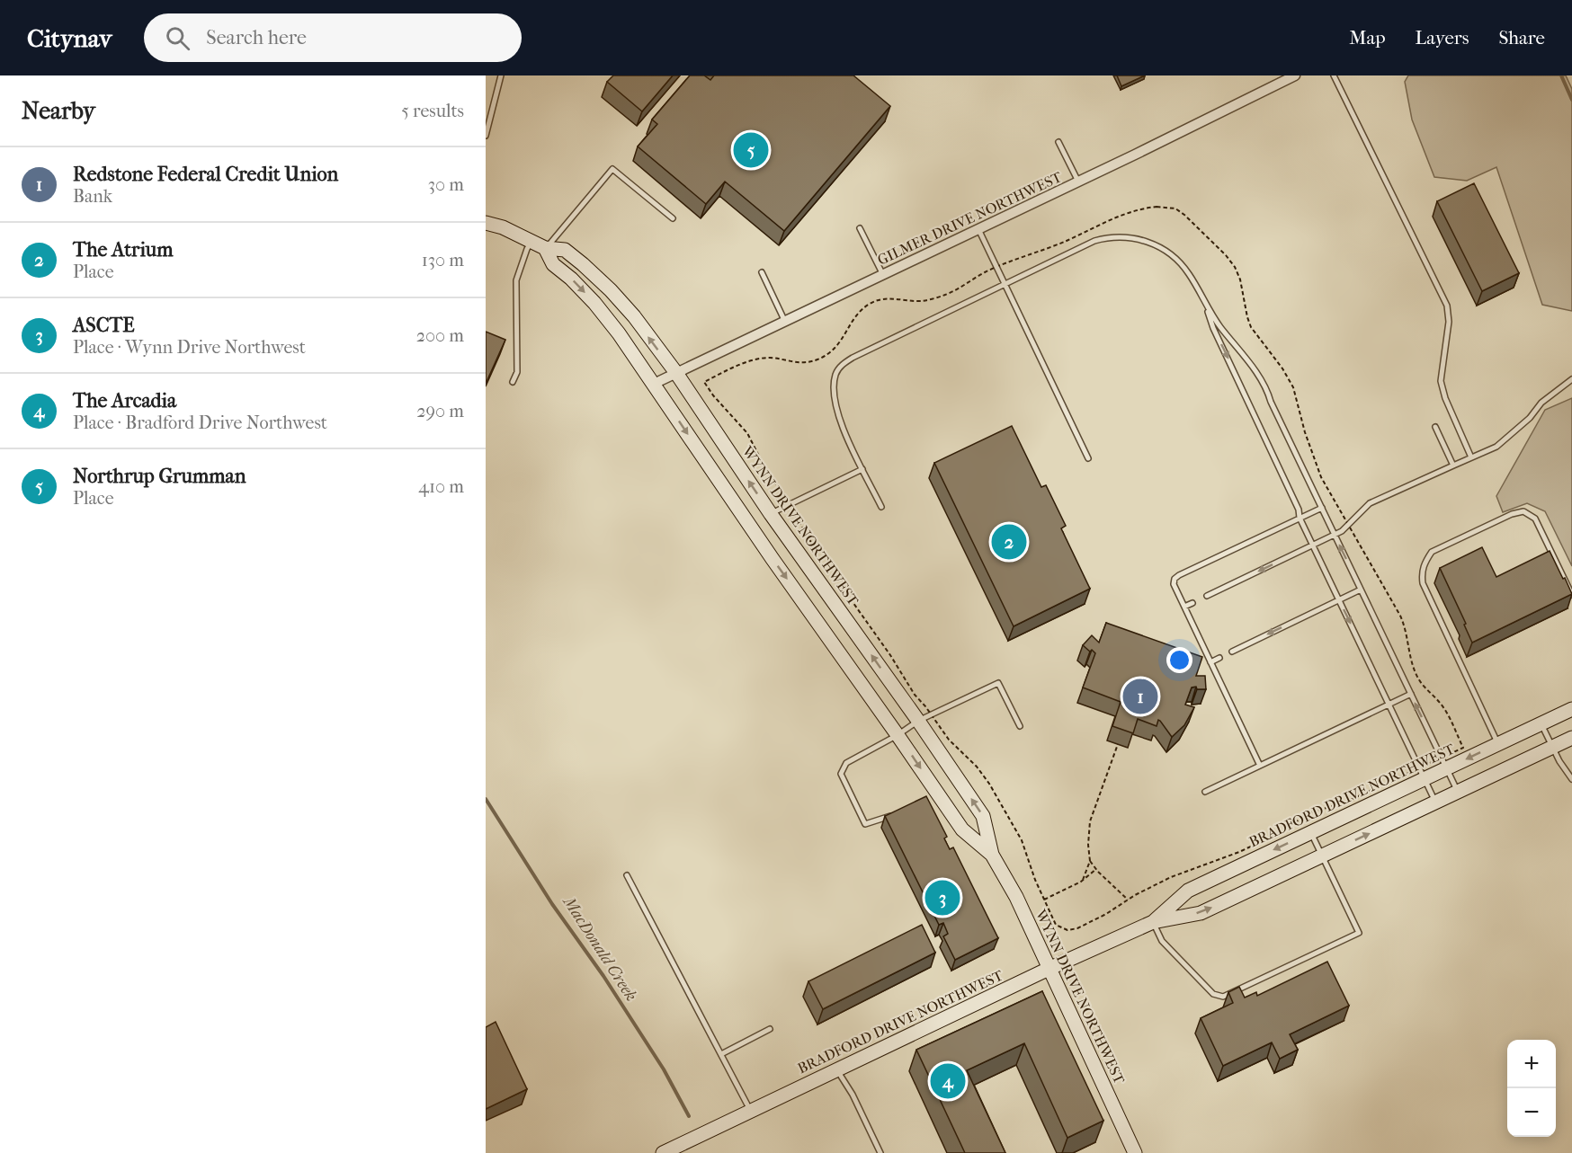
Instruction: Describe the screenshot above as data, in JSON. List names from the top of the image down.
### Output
{
  "streets": {
    "street": ["GILMER DRIVE NORTHWEST", "WYNN DRIVE NORTHWEST", "BRADFORD DRIVE NORTHWEST"]
  },
  "crossings": [
    ["GILMER DRIVE NORTHWEST", "WYNN DRIVE NORTHWEST"],
    ["WYNN DRIVE NORTHWEST", "BRADFORD DRIVE NORTHWEST"]
  ],
  "water": ["MacDonald Creek"],
  "page": {
    "header": "Citynav",
    "search": "Search here",
    "nav": ["Map", "Layers", "Share"],
    "heading": ["Nearby", "5 results"],
    "pins": [
      "5",
      "2",
      "1",
      "3",
      "4"
    ],
    "list": [
      {
        "mark": "1",
        "name": "Redstone Federal Credit Union",
        "note": "Bank",
        "value": "30 m"
      },
      {
        "mark": "2",
        "name": "The Atrium",
        "note": "Place",
        "value": "130 m"
      },
      {
        "mark": "3",
        "name": "ASCTE",
        "note": "Place · Wynn Drive Northwest",
        "value": "200 m"
      },
      {
        "mark": "4",
        "name": "The Arcadia",
        "note": "Place · Bradford Drive Northwest",
        "value": "290 m"
      },
      {
        "mark": "5",
        "name": "Northrup Grumman",
        "note": "Place",
        "value": "410 m"
      }
    ],
    "map_buttons": ["+", "−"]
  }
}
